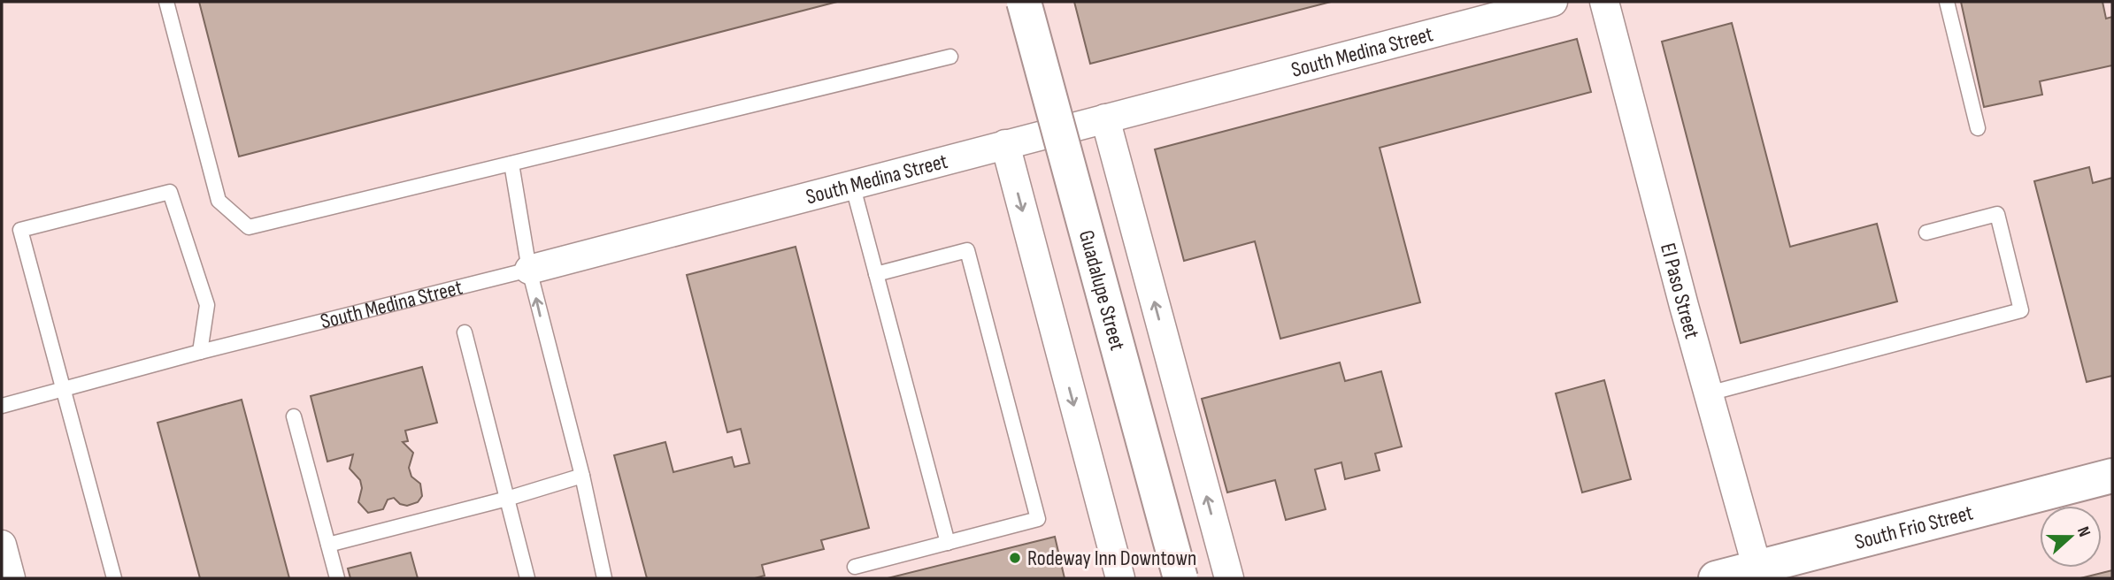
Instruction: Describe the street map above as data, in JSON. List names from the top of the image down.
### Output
{
  "streets": {
    "main road": ["Guadalupe Street", "South Frio Street"],
    "street": ["South Medina Street", "El Paso Street"]
  },
  "crossings": [
    ["El Paso Street", "South Frio Street"]
  ],
  "places": ["Rodeway Inn Downtown"],
  "north": "right"
}
